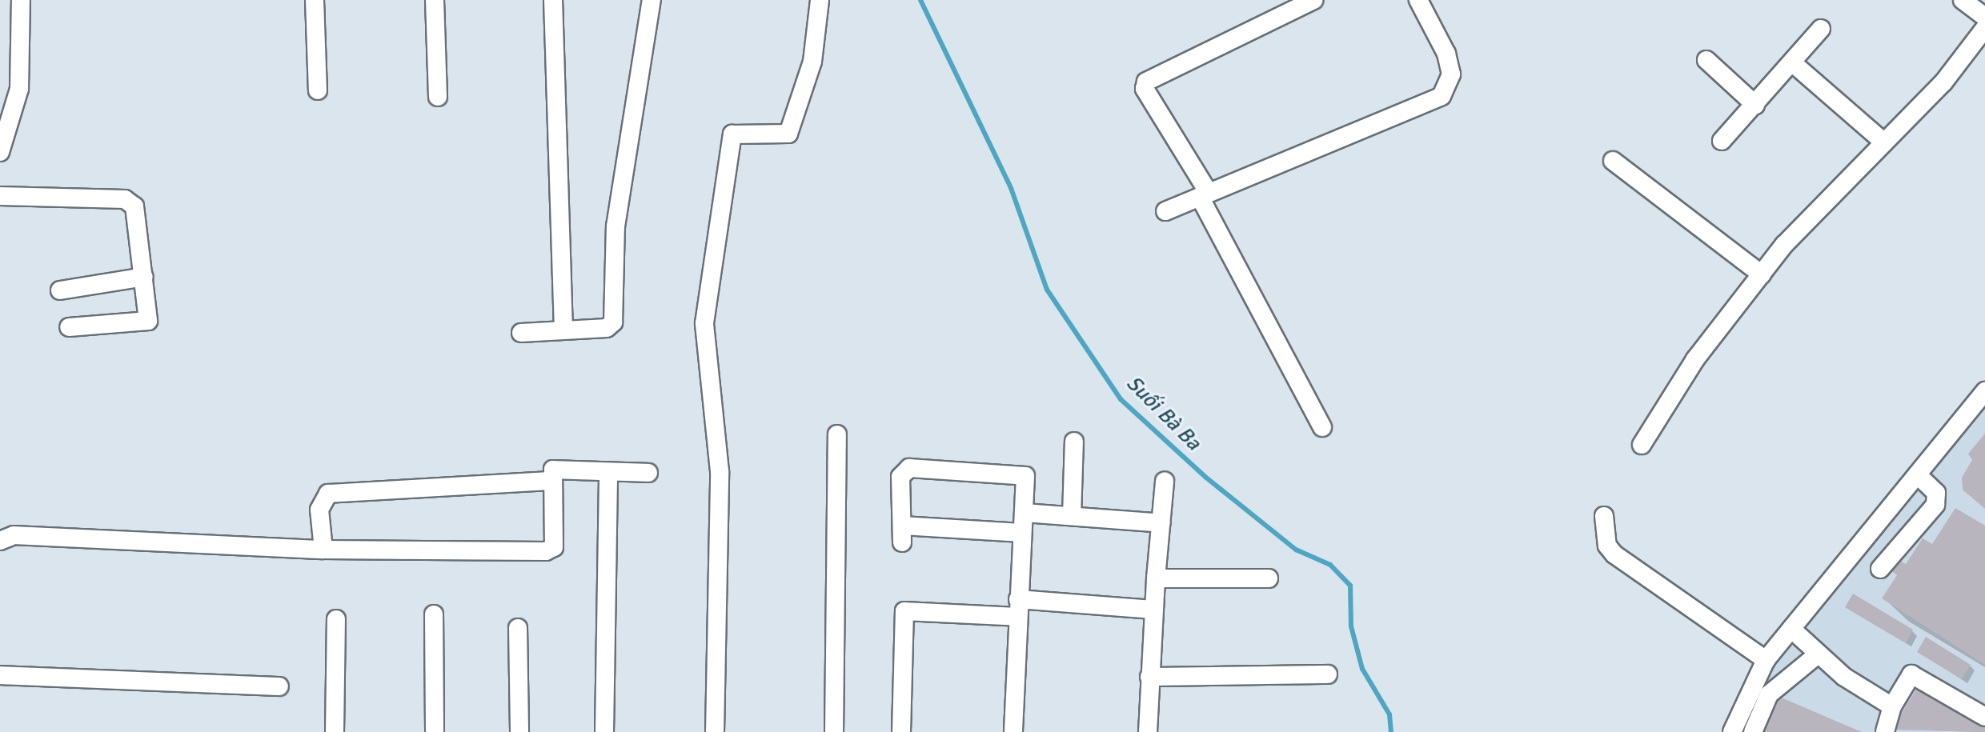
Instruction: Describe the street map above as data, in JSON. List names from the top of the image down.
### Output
{
  "water": ["Suối Bà Ba"]
}
